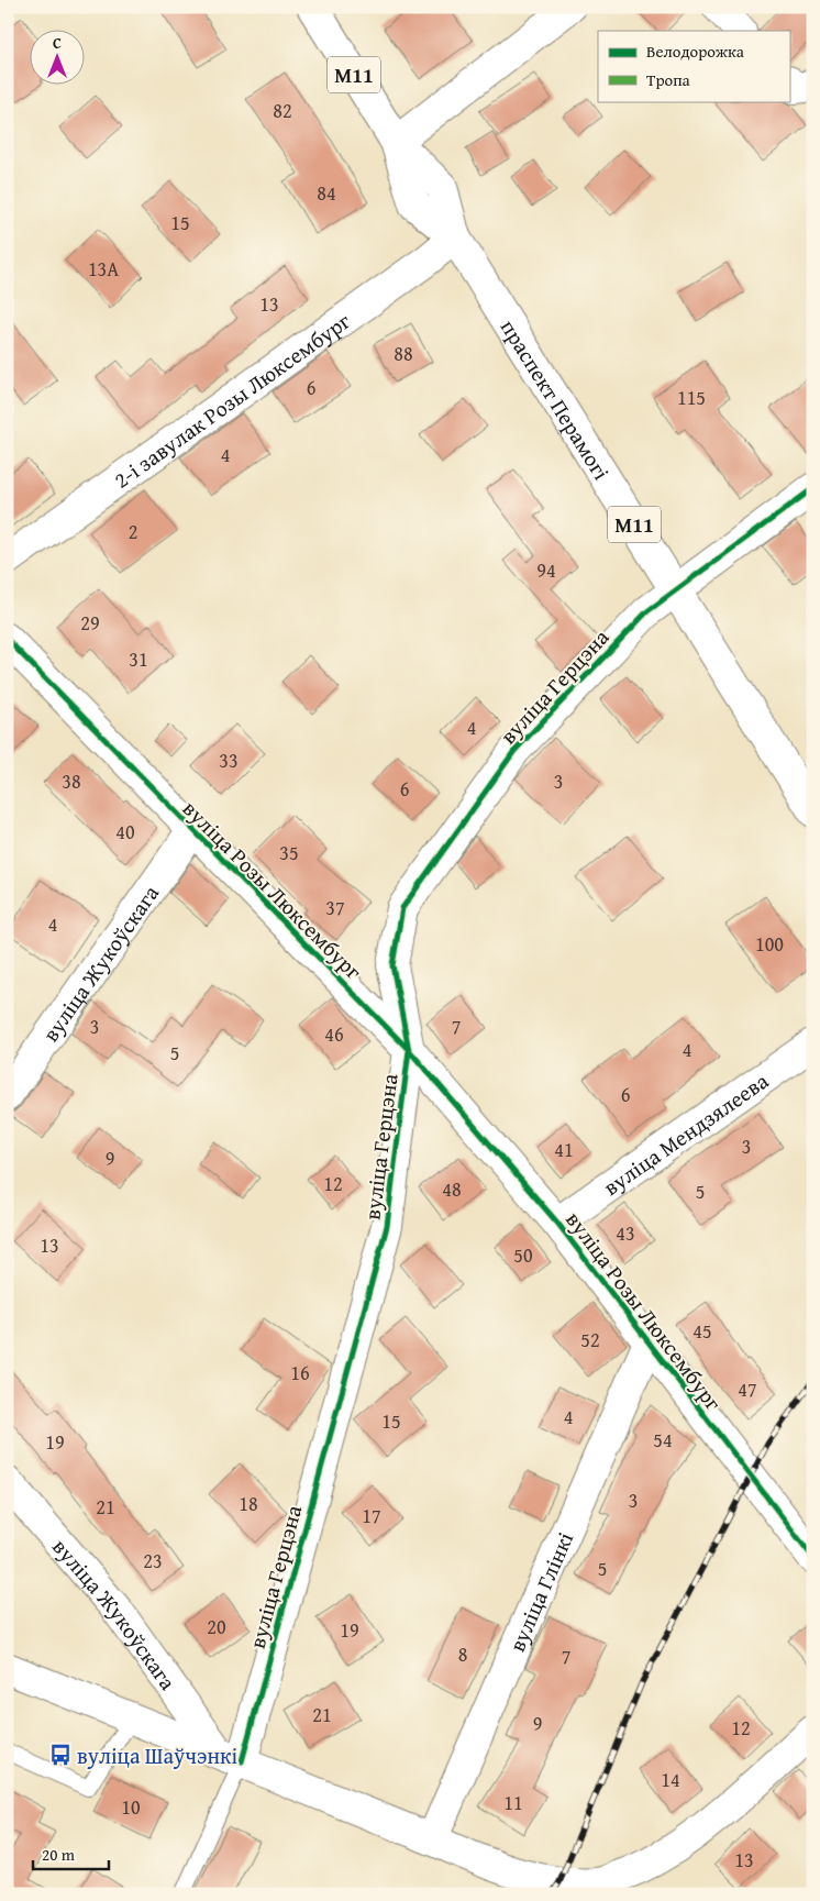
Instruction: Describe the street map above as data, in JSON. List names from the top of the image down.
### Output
{
  "streets": {
    "street": [
      "М11",
      "праспект Перамогі",
      "2-і завулак Розы Люксембург",
      "вуліца Герцэна",
      "вуліца Розы Люксембург",
      "вуліца Жукоўскага",
      "вуліца Мендзялеева",
      "вуліца Глінкі"
    ]
  },
  "crossings": [
    ["праспект Перамогі", "2-і завулак Розы Люксембург"],
    ["праспект Перамогі", "вуліца Герцэна"],
    ["вуліца Герцэна", "вуліца Розы Люксембург"],
    ["вуліца Герцэна", "вуліца Жукоўскага"],
    ["вуліца Розы Люксембург", "вуліца Жукоўскага"],
    ["вуліца Розы Люксембург", "вуліца Мендзялеева"],
    ["вуліца Розы Люксембург", "вуліца Глінкі"]
  ],
  "places": {
    "bus stop": ["вуліца Шаўчэнкі"]
  },
  "house_numbers": [
    "82",
    "84",
    "15",
    "13А",
    "13",
    "88",
    "6",
    "115",
    "4",
    "2",
    "94",
    "29",
    "31",
    "4",
    "33",
    "38",
    "3",
    "6",
    "40",
    "35",
    "37",
    "4",
    "100",
    "3",
    "7",
    "46",
    "4",
    "5",
    "6",
    "3",
    "41",
    "9",
    "12",
    "48",
    "5",
    "43",
    "13",
    "50",
    "45",
    "52",
    "16",
    "47",
    "4",
    "15",
    "54",
    "19",
    "3",
    "18",
    "21",
    "17",
    "23",
    "5",
    "20",
    "19",
    "8",
    "7",
    "21",
    "9",
    "12",
    "14",
    "11",
    "10",
    "13"
  ],
  "legend": ["Велодорожка", "Тропа"],
  "scale_bar": "20 m",
  "north": "top"
}
